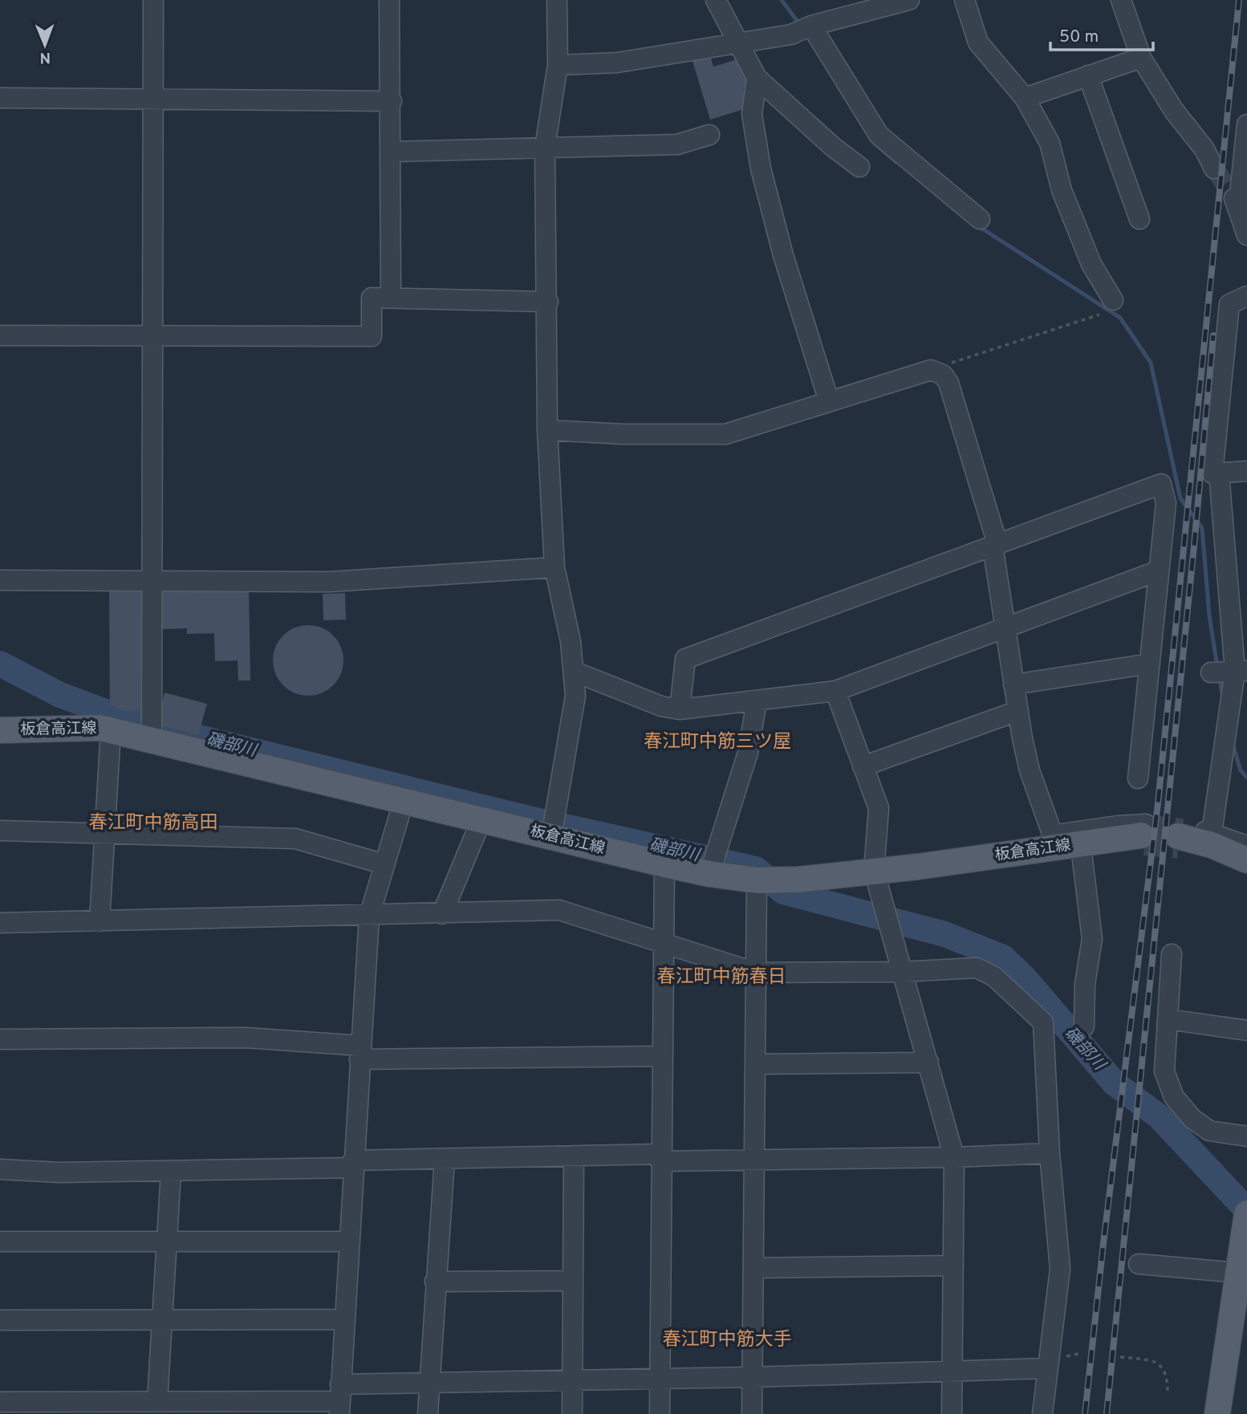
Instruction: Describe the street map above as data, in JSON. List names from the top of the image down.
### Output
{
  "streets": {
    "main road": ["板倉高江線"]
  },
  "districts": [
    "春江町中筋三ツ屋",
    "春江町中筋高田",
    "春江町中筋春日",
    "春江町中筋大手"
  ],
  "water": ["磯部川"],
  "scale_bar": "50 m",
  "north": "bottom"
}
